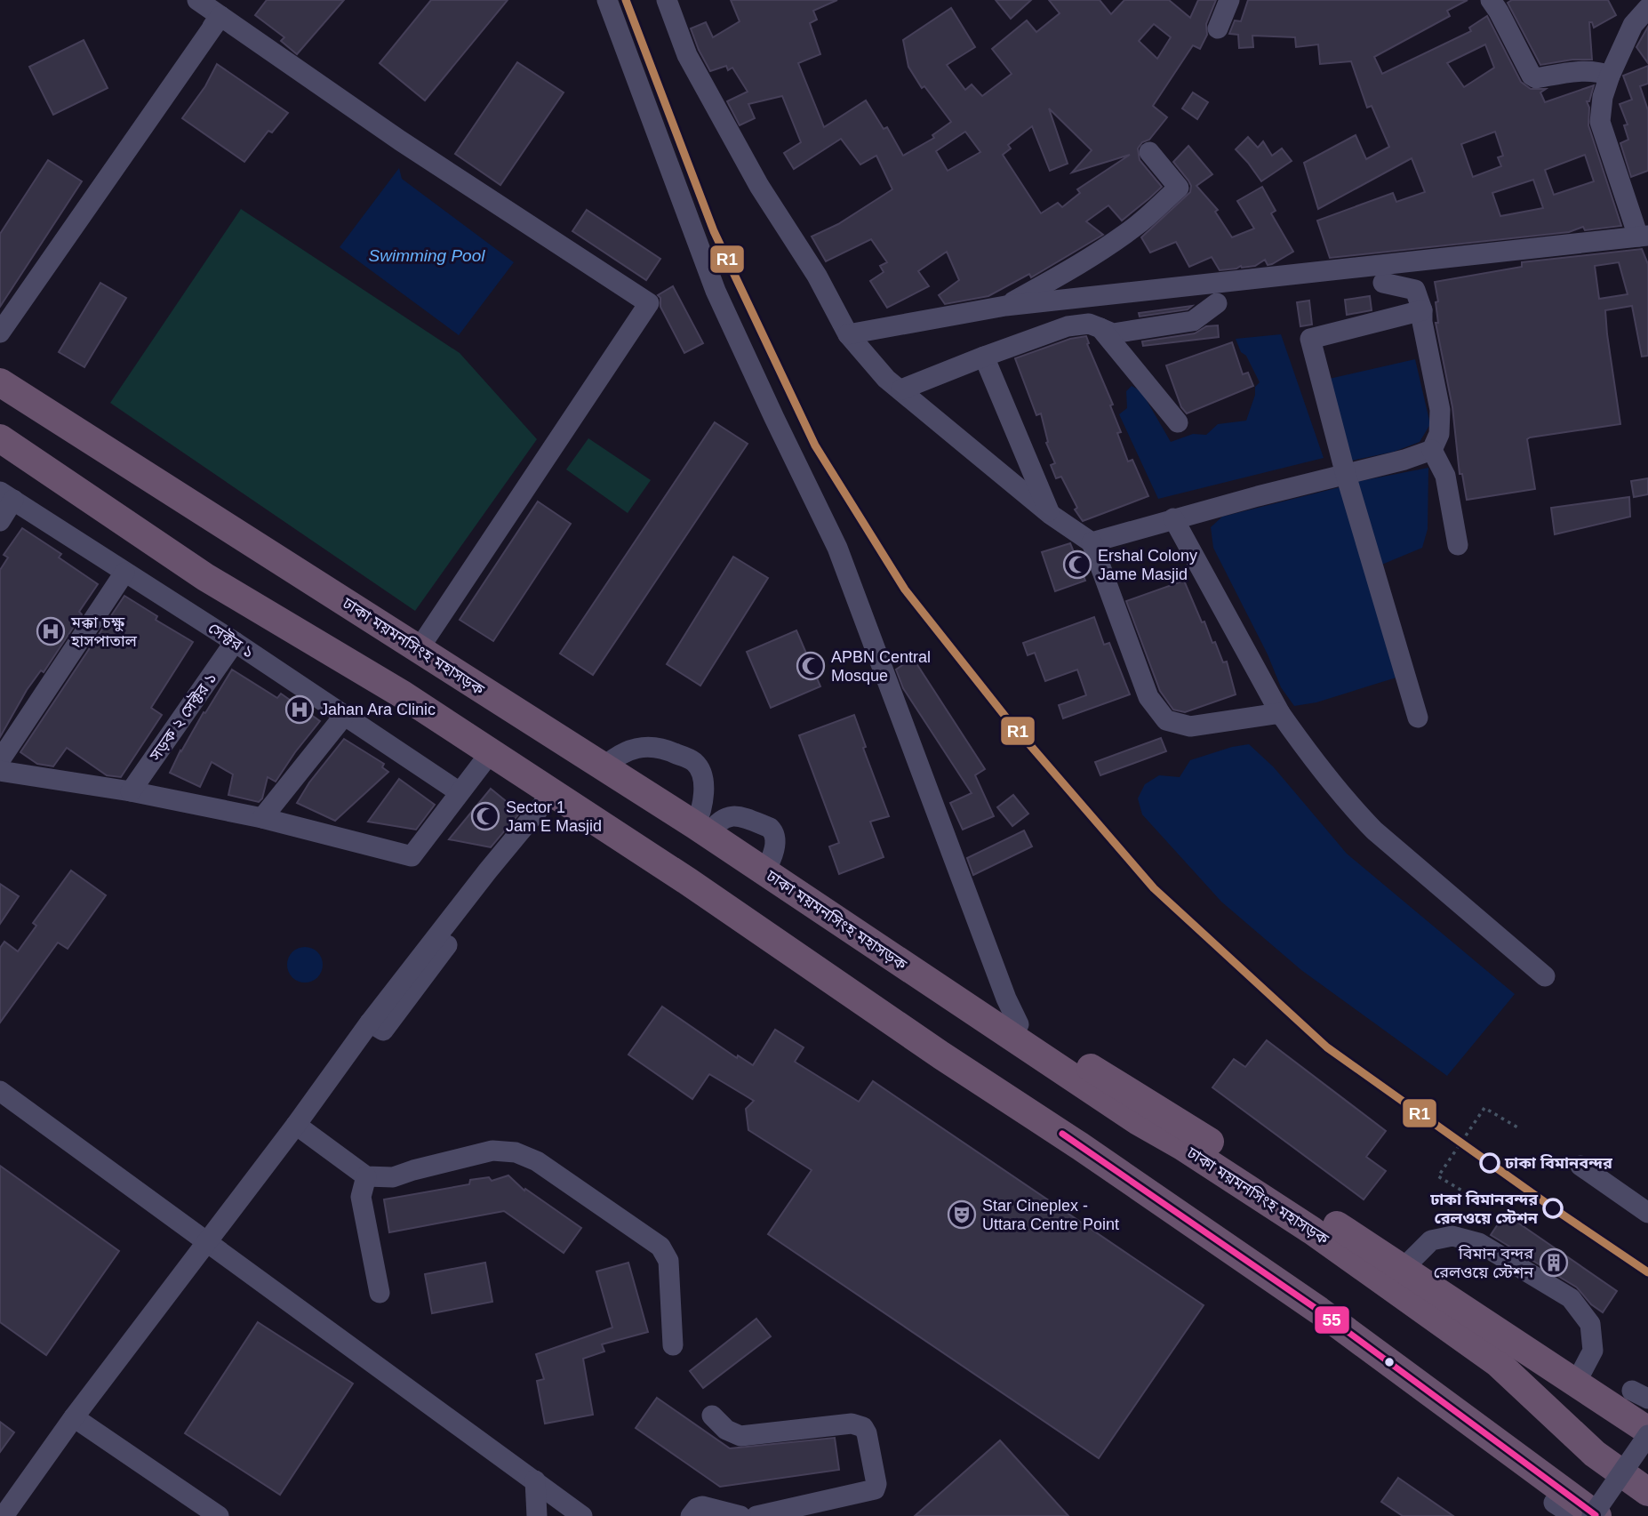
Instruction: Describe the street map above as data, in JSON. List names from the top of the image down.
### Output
{
  "streets": {
    "highway": ["ঢাকা ময়মনসিংহ মহাসড়ক"],
    "street": ["সেক্টর ১", "সড়ক ২ সেক্টর ১"]
  },
  "crossings": [
    ["সেক্টর ১", "সড়ক ২ সেক্টর ১"]
  ],
  "water": ["Swimming Pool"],
  "places": {
    "mosque": ["Ershal Colony Jame Masjid", "APBN Central Mosque", "Sector 1 Jam E Masjid"],
    "hospital": ["মক্কা চক্ষু হাসপাতাল", "Jahan Ara Clinic"],
    "other": ["ঢাকা বিমানবন্দর", "ঢাকা বিমানবন্দর রেলওয়ে স্টেশন"],
    "theatre": ["Star Cineplex - Uttara Centre Point"],
    "building": ["বিমান বন্দর রেলওয়ে স্টেশন"]
  },
  "lines": ["transit line R1", "transit line 55"]
}
